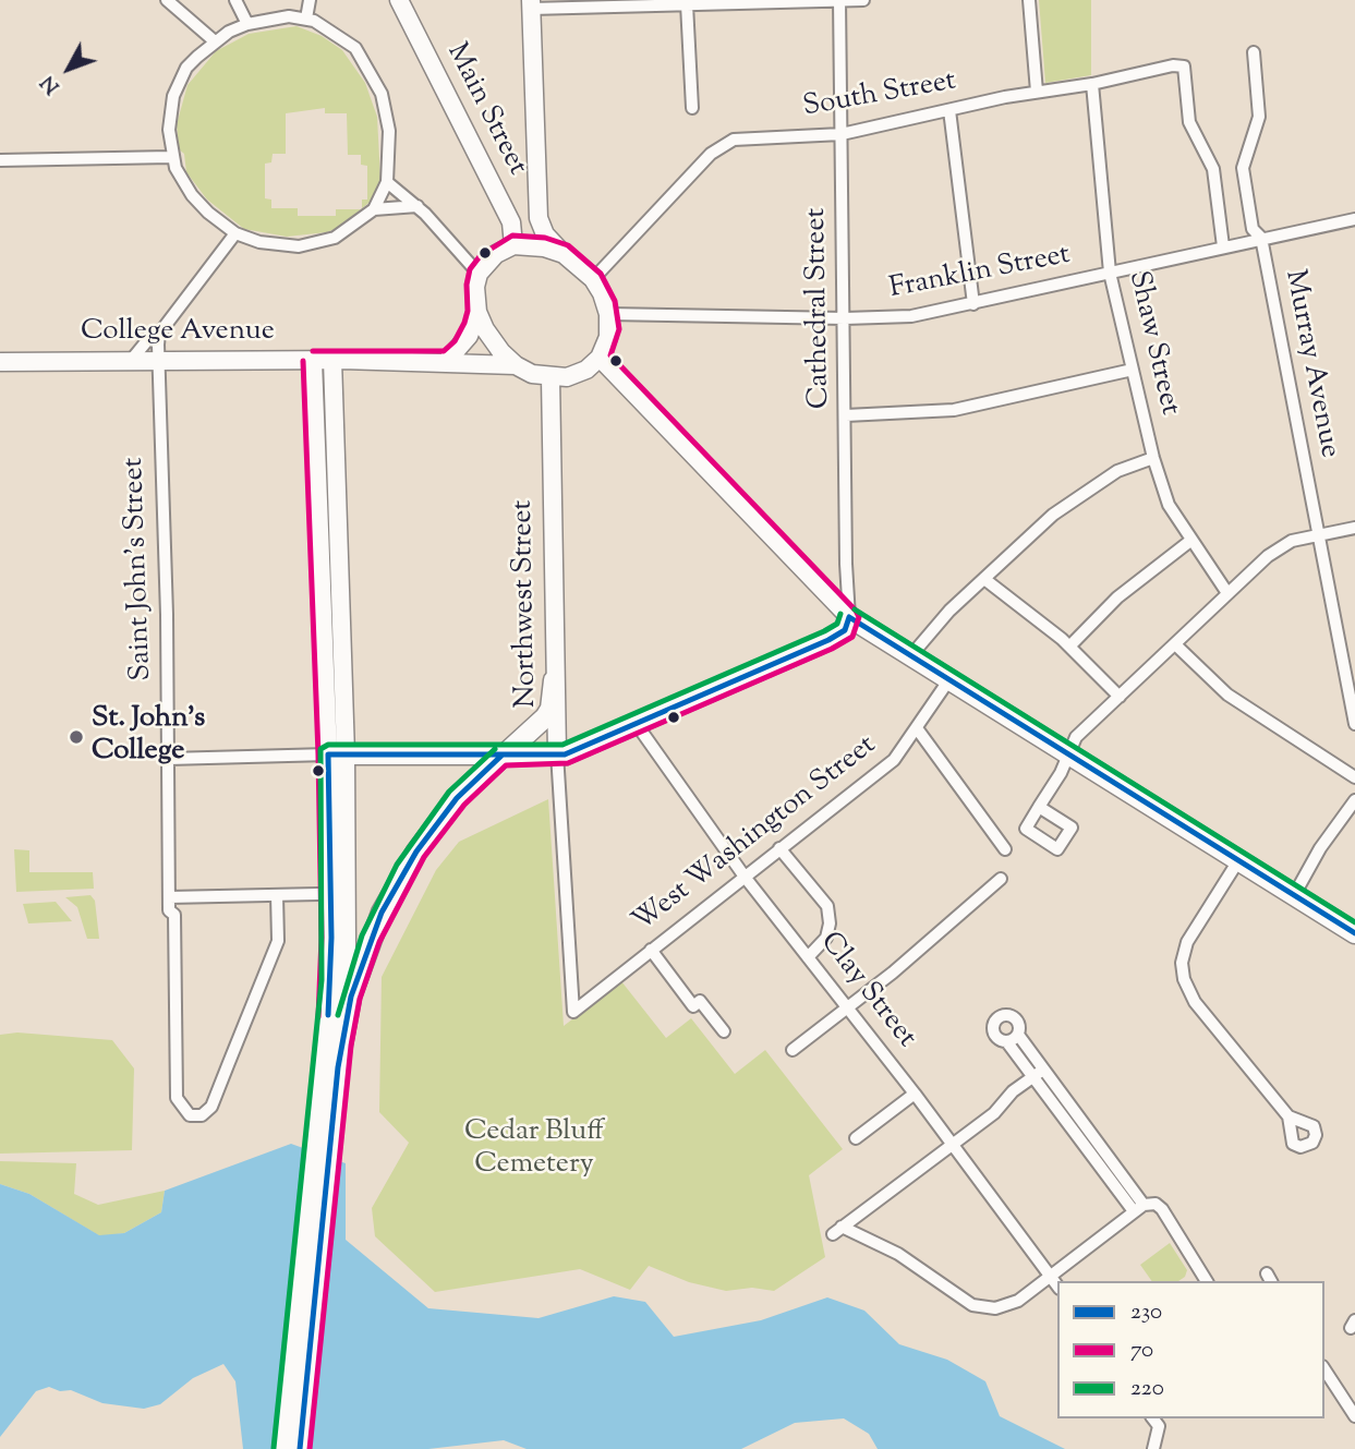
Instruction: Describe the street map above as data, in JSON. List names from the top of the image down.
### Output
{
  "streets": {
    "main road": ["Main Street", "College Avenue", "Northwest Street"],
    "street": [
      "South Street",
      "Franklin Street",
      "Cathedral Street",
      "Shaw Street",
      "Murray Avenue",
      "Saint John's Street",
      "West Washington Street",
      "Clay Street"
    ]
  },
  "crossings": [
    ["South Street", "Main Street"],
    ["South Street", "Franklin Street"],
    ["South Street", "Cathedral Street"],
    ["South Street", "College Avenue"],
    ["South Street", "Shaw Street"],
    ["South Street", "Northwest Street"],
    ["Main Street", "Franklin Street"],
    ["Main Street", "College Avenue"],
    ["Main Street", "Northwest Street"],
    ["Franklin Street", "Cathedral Street"],
    ["Franklin Street", "College Avenue"],
    ["Franklin Street", "Shaw Street"],
    ["Franklin Street", "Murray Avenue"],
    ["Franklin Street", "Northwest Street"],
    ["College Avenue", "Saint John's Street"],
    ["College Avenue", "Northwest Street"],
    ["Northwest Street", "West Washington Street"],
    ["West Washington Street", "Clay Street"]
  ],
  "parks": ["Cedar Bluff Cemetery"],
  "places": ["St. John's College"],
  "lines": ["transit line 70", "transit line 220", "transit line 230"],
  "legend": ["230", "70", "220"],
  "north": "bottom left"
}
